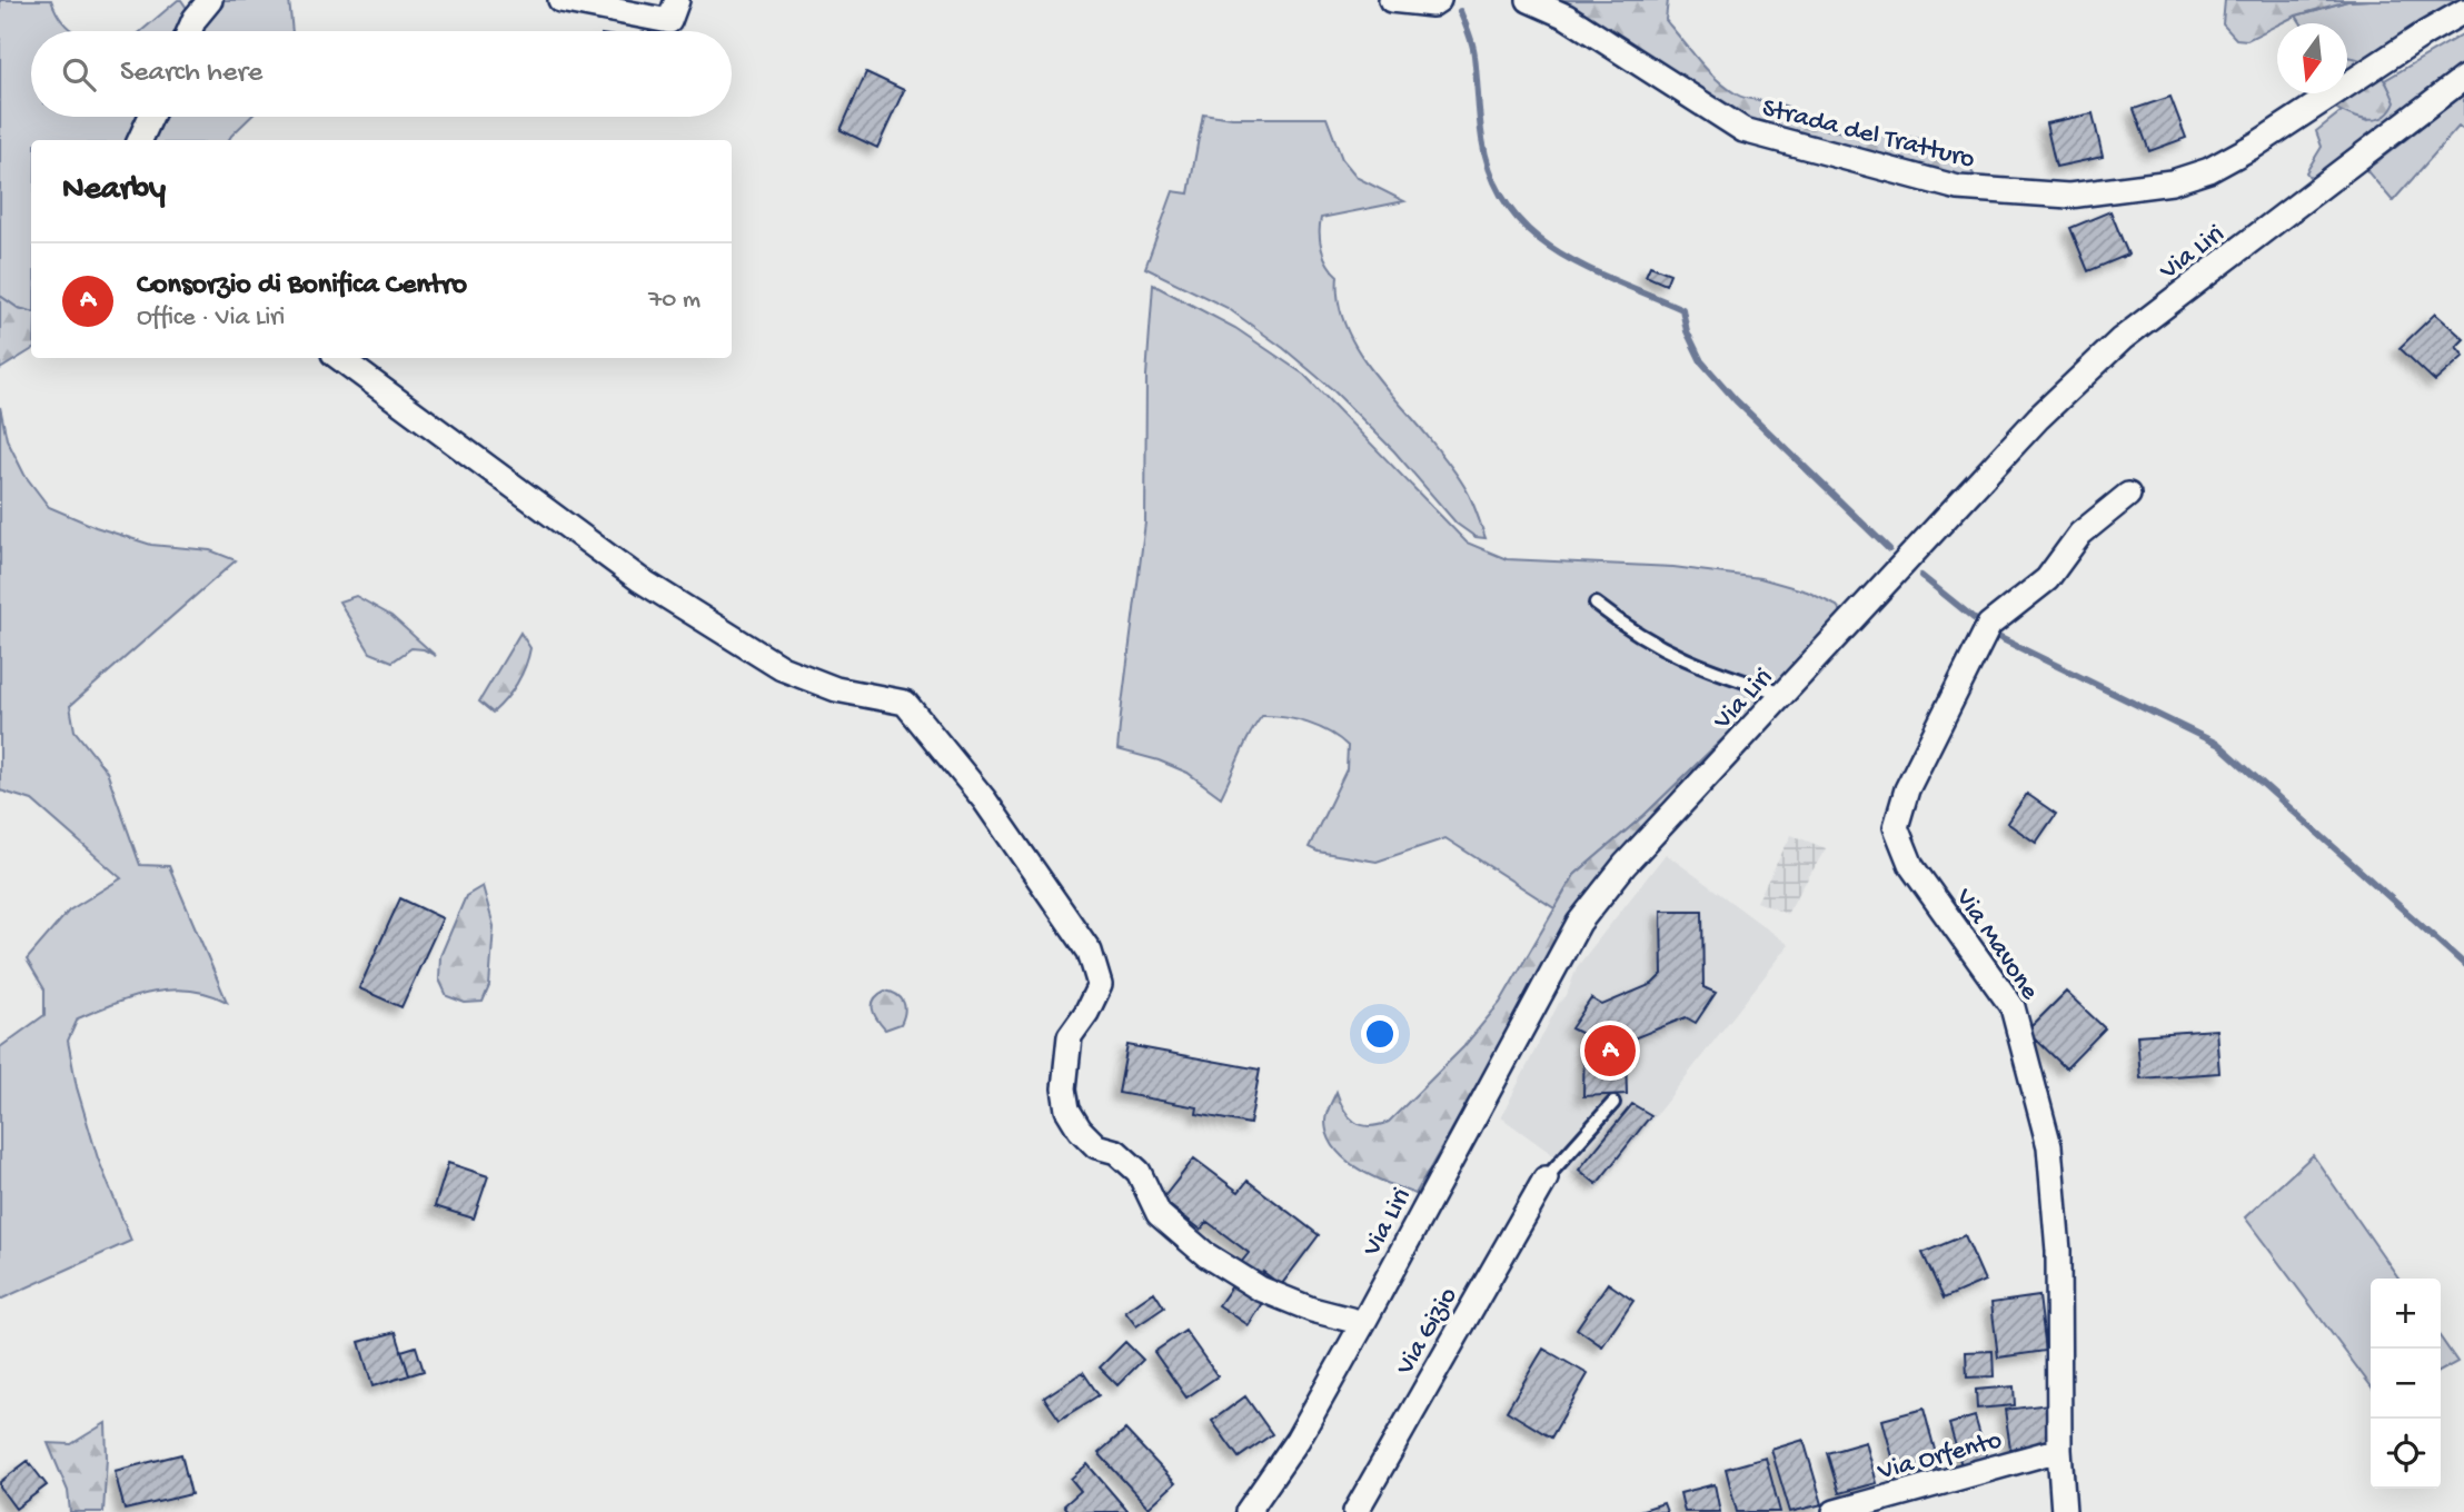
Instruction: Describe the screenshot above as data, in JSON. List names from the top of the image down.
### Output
{
  "streets": {
    "street": [
      "Strada del Tratturo",
      "Via Liri",
      "Via Mavone",
      "Via Gizio",
      "Via Orfento"
    ]
  },
  "crossings": [
    ["Via Mavone", "Via Orfento"]
  ],
  "north": "bottom",
  "page": {
    "search": "Search here",
    "heading": "Nearby",
    "list": [
      {
        "mark": "A",
        "name": "Consorzio di Bonifica Centro",
        "note": "Office · Via Liri",
        "value": "70 m"
      }
    ],
    "pins": "A",
    "map_buttons": ["+", "−"]
  }
}
